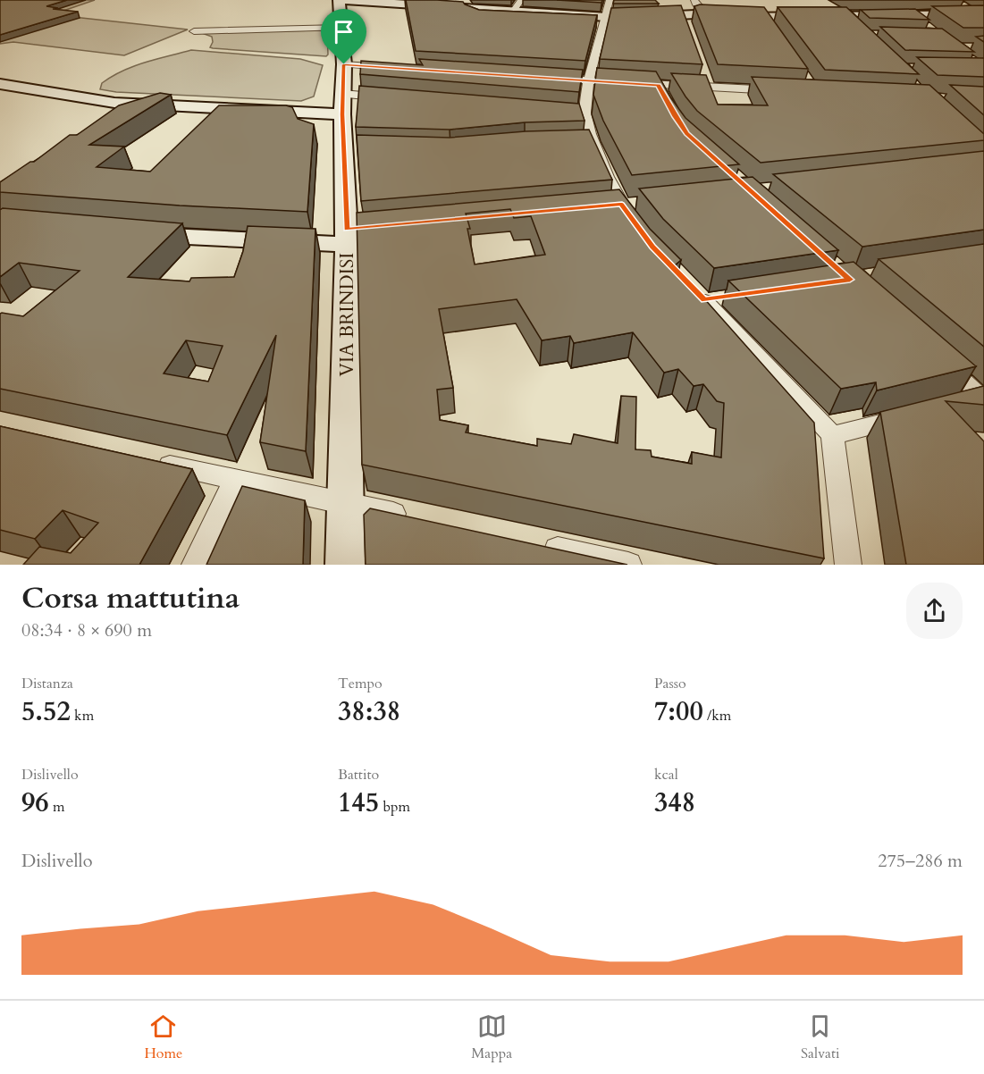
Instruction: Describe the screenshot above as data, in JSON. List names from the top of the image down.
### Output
{
  "streets": {
    "main road": ["VIA BRINDISI"]
  },
  "page": {
    "heading": ["Corsa mattutina", "08:34 · 8 × 690 m"],
    "stats": [
      ["Distanza", "5.52 km"],
      ["Tempo", "38:38"],
      ["Passo", "7:00 /km"],
      ["Dislivello", "96 m"],
      ["Battito", "145 bpm"],
      ["kcal", "348"]
    ],
    "chart": ["Dislivello", "275–286 m"],
    "tabs": ["Home", "Mappa", "Salvati"]
  }
}
